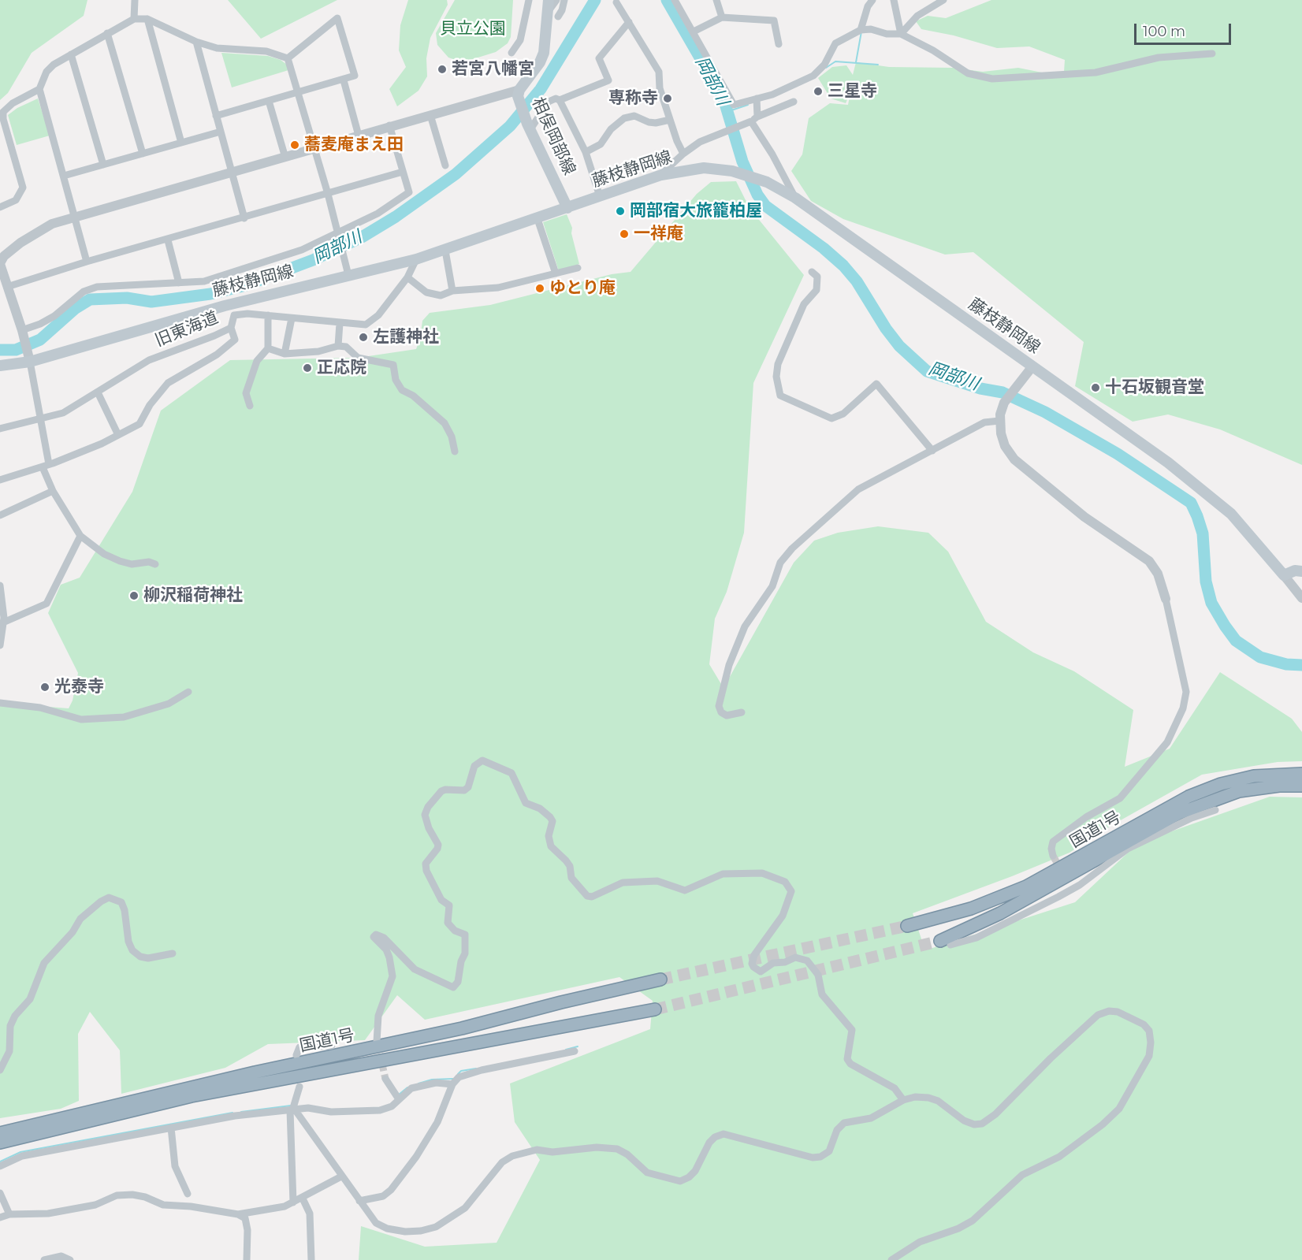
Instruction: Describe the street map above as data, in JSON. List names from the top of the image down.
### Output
{
  "streets": {
    "highway": ["国道1号"],
    "main road": ["相俣岡部線", "藤枝静岡線"],
    "street": ["旧東海道"]
  },
  "crossings": [
    ["相俣岡部線", "藤枝静岡線"],
    ["藤枝静岡線", "旧東海道"]
  ],
  "water": ["岡部川"],
  "parks": ["貝立公園"],
  "places": [
    "若宮八幡宮",
    "三星寺",
    "専称寺",
    "蕎麦庵まえ田",
    "岡部宿大旅籠柏屋",
    "一祥庵",
    "ゆとり庵",
    "左護神社",
    "正応院",
    "十石坂観音堂",
    "柳沢稲荷神社",
    "光泰寺"
  ],
  "scale_bar": "100 m"
}
